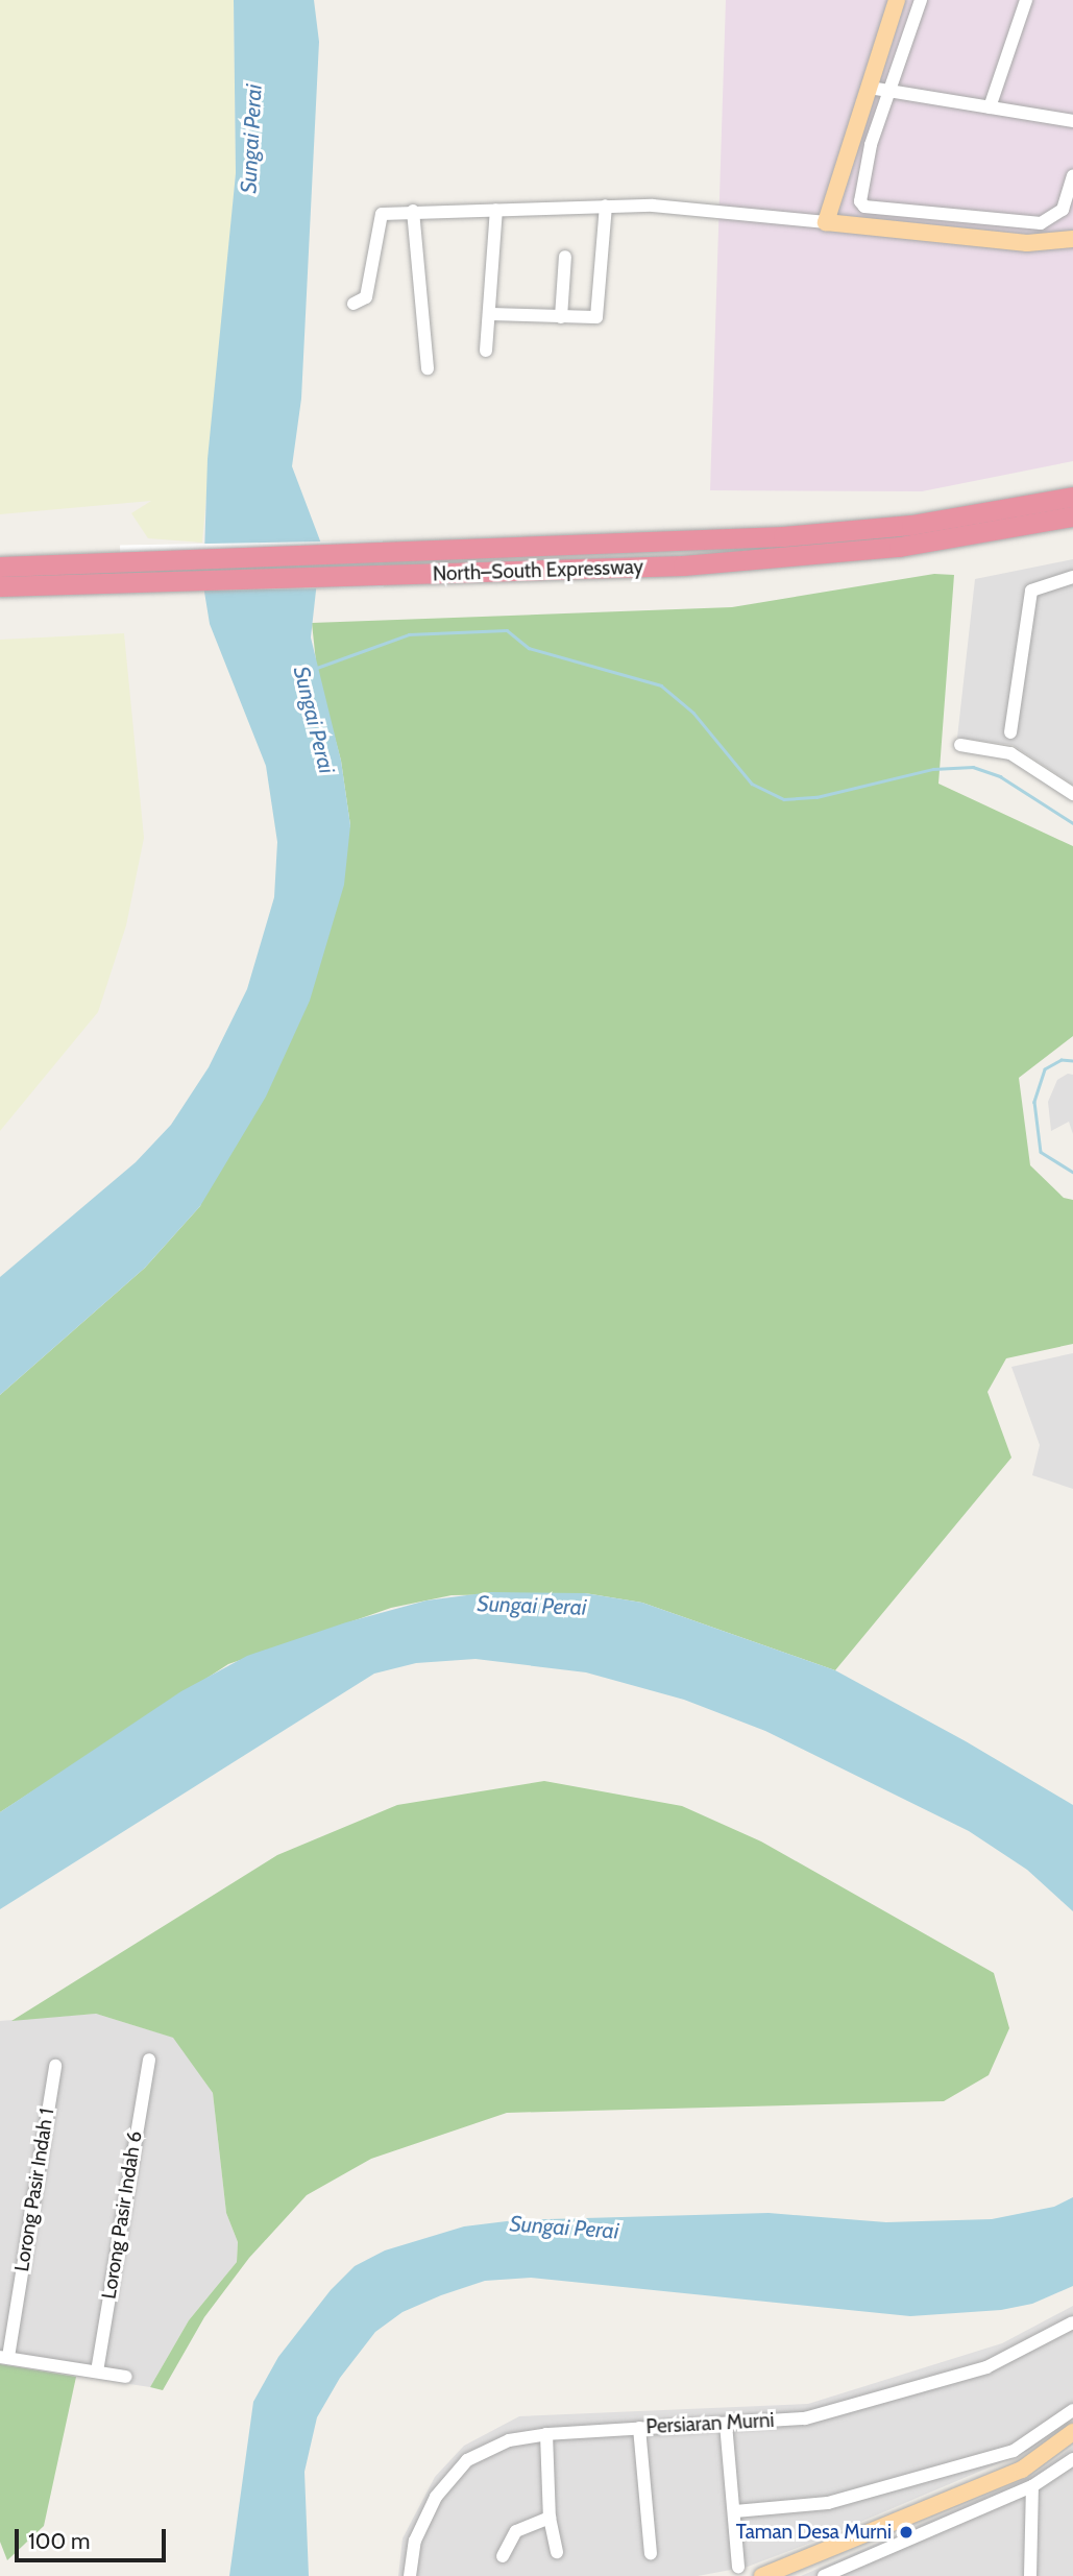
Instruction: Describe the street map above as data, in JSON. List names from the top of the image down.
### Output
{
  "streets": {
    "highway": ["North–South Expressway"],
    "street": ["Lorong Pasir Indah 1", "Lorong Pasir Indah 6", "Persiaran Murni"]
  },
  "water": ["Sungai Perai"],
  "places": ["Taman Desa Murni"],
  "scale_bar": "100 m"
}
